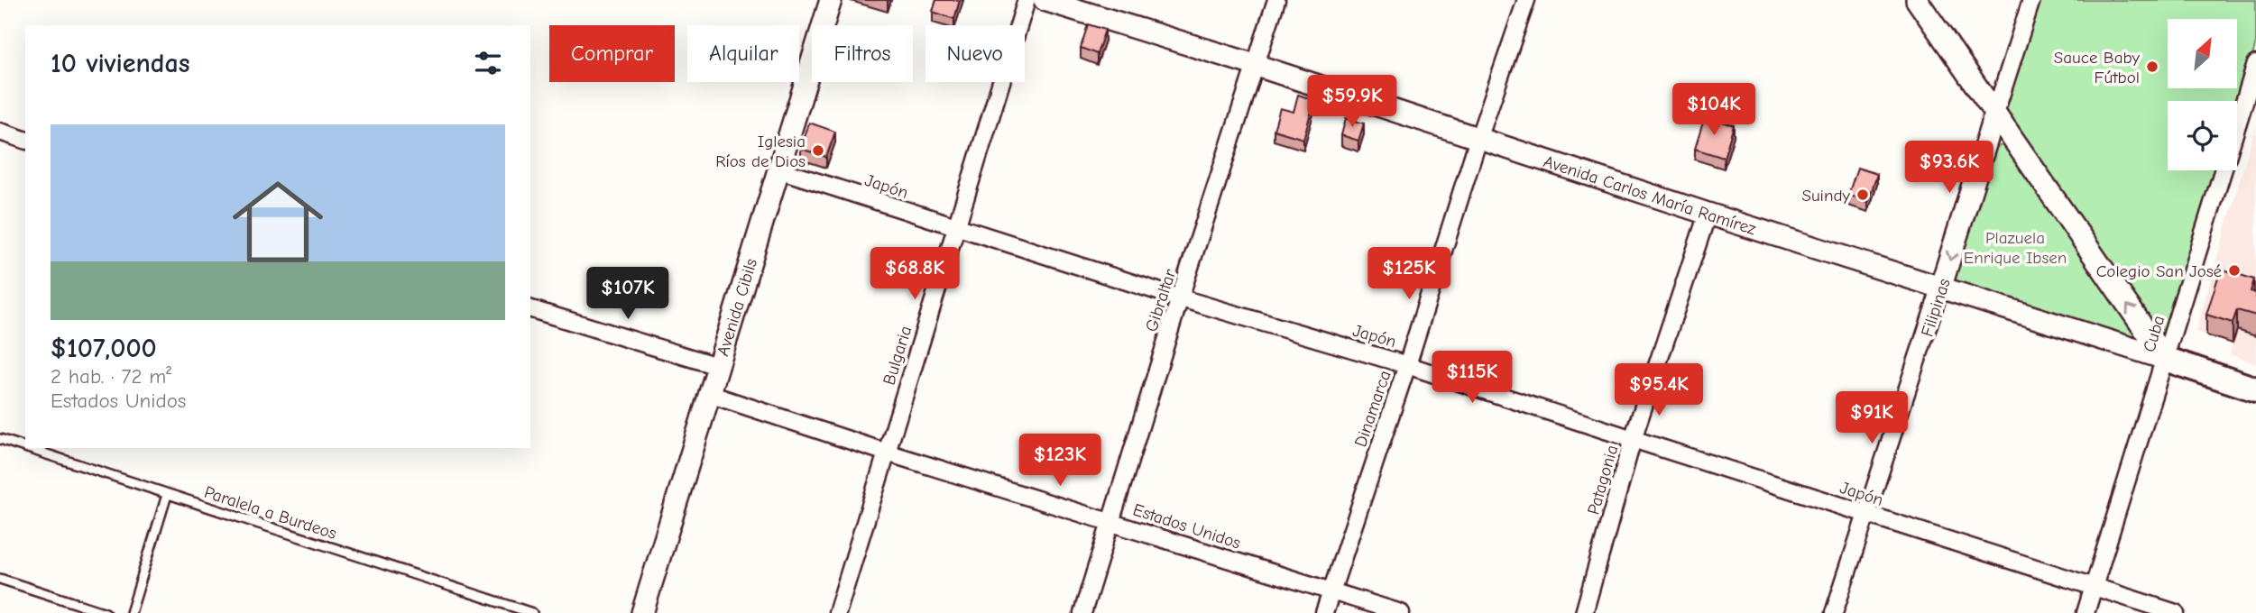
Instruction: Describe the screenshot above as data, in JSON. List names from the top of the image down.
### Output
{
  "streets": {
    "main road": ["Avenida Carlos María Ramírez"],
    "street": [
      "Japón",
      "Gibraltar",
      "Avenida Cibils",
      "Filipinas",
      "Cuba",
      "Bulgaria",
      "Dinamarca",
      "Patagonia",
      "Estados Unidos"
    ],
    "lane": ["Paralela a Burdeos"]
  },
  "crossings": [
    ["Japón", "Gibraltar"],
    ["Japón", "Avenida Cibils"],
    ["Japón", "Filipinas"],
    ["Japón", "Cuba"],
    ["Japón", "Bulgaria"],
    ["Japón", "Dinamarca"],
    ["Japón", "Patagonia"],
    ["Avenida Carlos María Ramírez", "Gibraltar"],
    ["Avenida Carlos María Ramírez", "Filipinas"],
    ["Avenida Carlos María Ramírez", "Cuba"],
    ["Avenida Carlos María Ramírez", "Dinamarca"],
    ["Avenida Carlos María Ramírez", "Patagonia"],
    ["Gibraltar", "Estados Unidos"],
    ["Avenida Cibils", "Estados Unidos"],
    ["Bulgaria", "Estados Unidos"],
    ["Dinamarca", "Estados Unidos"]
  ],
  "parks": ["Plazuela Enrique Ibsen"],
  "places": [
    "Sauce Baby Fútbol",
    "Iglesia Ríos de Dios",
    "Suindy",
    "Colegio San José"
  ],
  "north": "top right",
  "page": {
    "chip": [
      "Comprar",
      "Alquilar",
      "Filtros",
      "Nuevo"
    ],
    "heading": "10 viviendas",
    "price": [
      "$59.9K",
      "$104K",
      "$93.6K",
      "$68.8K",
      "$125K",
      "$107K",
      "$115K",
      "$95.4K",
      "$91K",
      "$123K"
    ],
    "list": [
      {
        "name": "$107,000",
        "note": "2 hab. · 72 m² · Estados Unidos"
      }
    ]
  }
}
